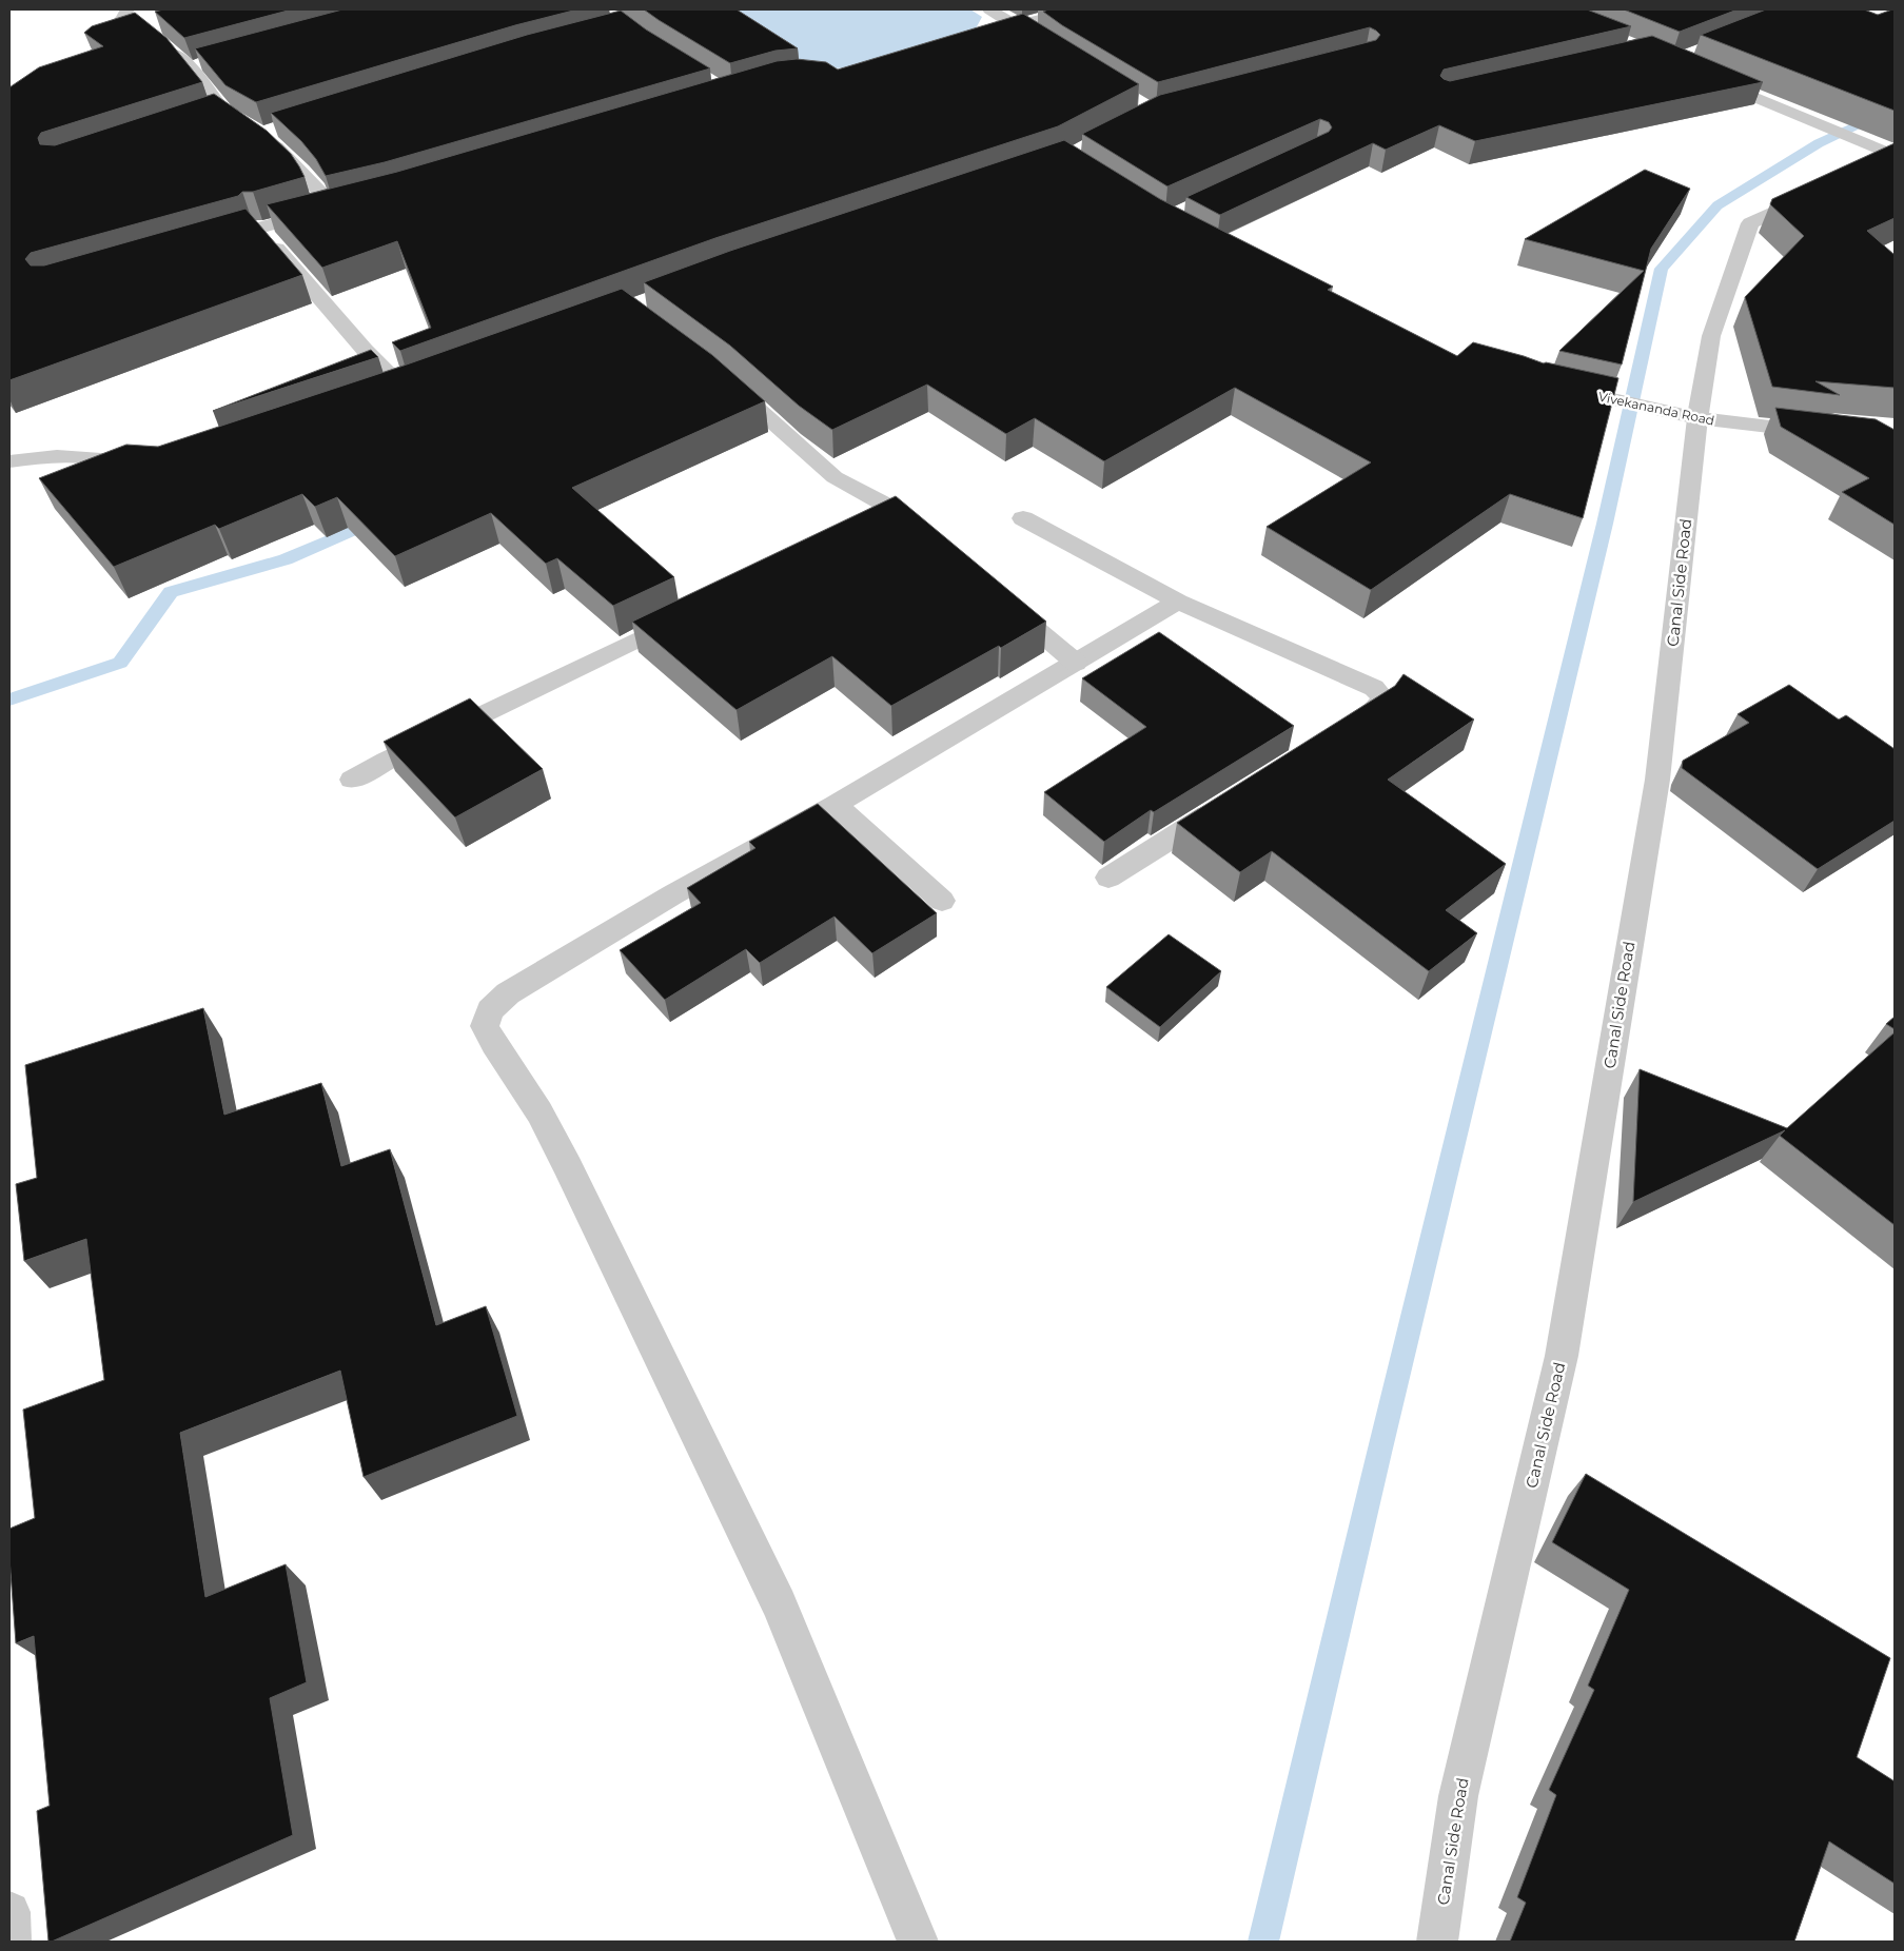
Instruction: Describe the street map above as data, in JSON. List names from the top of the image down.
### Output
{
  "streets": {
    "street": ["Vivekananda Road", "Canal Side Road"]
  },
  "crossings": [
    ["Vivekananda Road", "Canal Side Road"]
  ]
}
